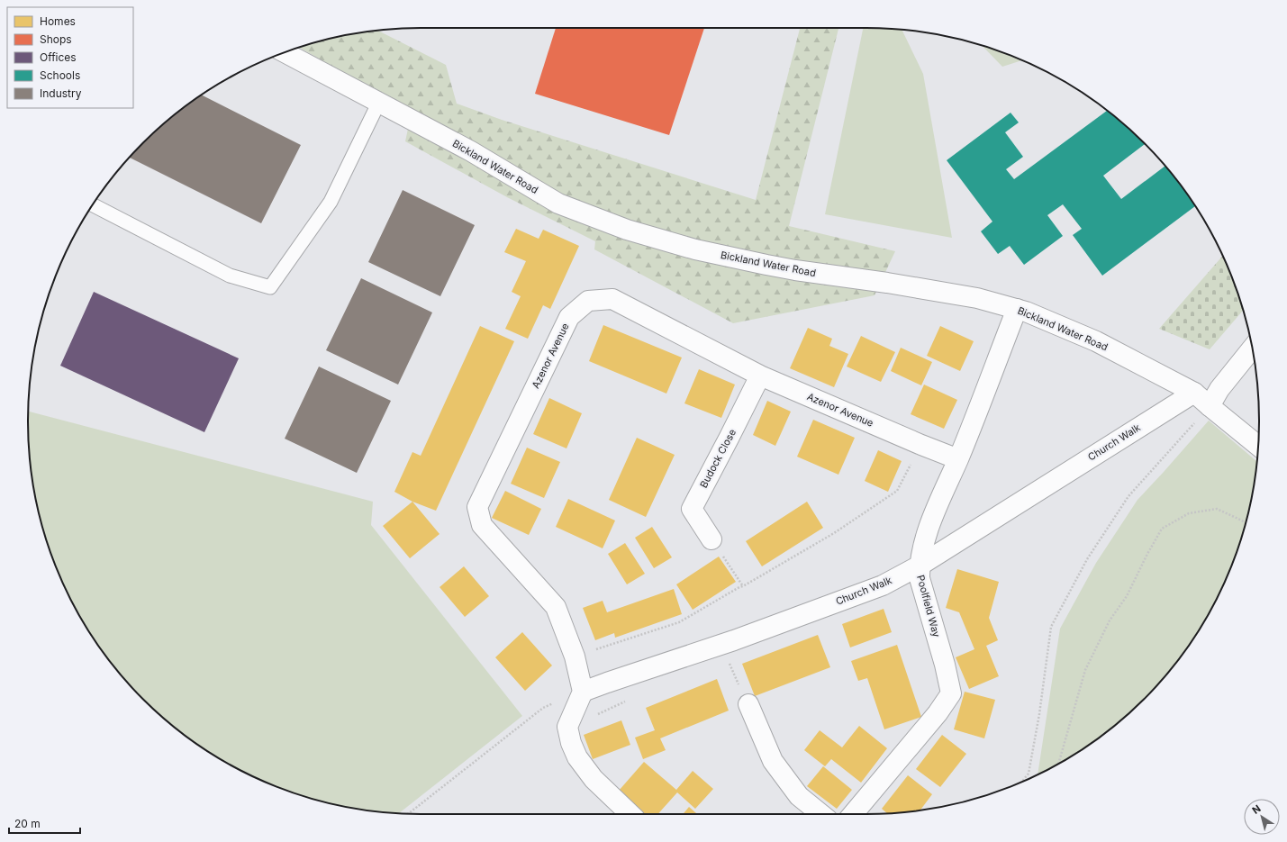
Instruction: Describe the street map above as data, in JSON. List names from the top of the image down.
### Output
{
  "streets": {
    "street": [
      "Bickland Water Road",
      "Azenor Avenue",
      "Church Walk",
      "Budock Close",
      "Poolfield Way"
    ]
  },
  "crossings": [
    ["Bickland Water Road", "Church Walk"],
    ["Bickland Water Road", "Poolfield Way"],
    ["Azenor Avenue", "Church Walk"],
    ["Azenor Avenue", "Budock Close"],
    ["Azenor Avenue", "Poolfield Way"],
    ["Church Walk", "Poolfield Way"]
  ],
  "legend": [
    "Homes",
    "Shops",
    "Offices",
    "Schools",
    "Industry"
  ],
  "scale_bar": "20 m",
  "north": "top left"
}
